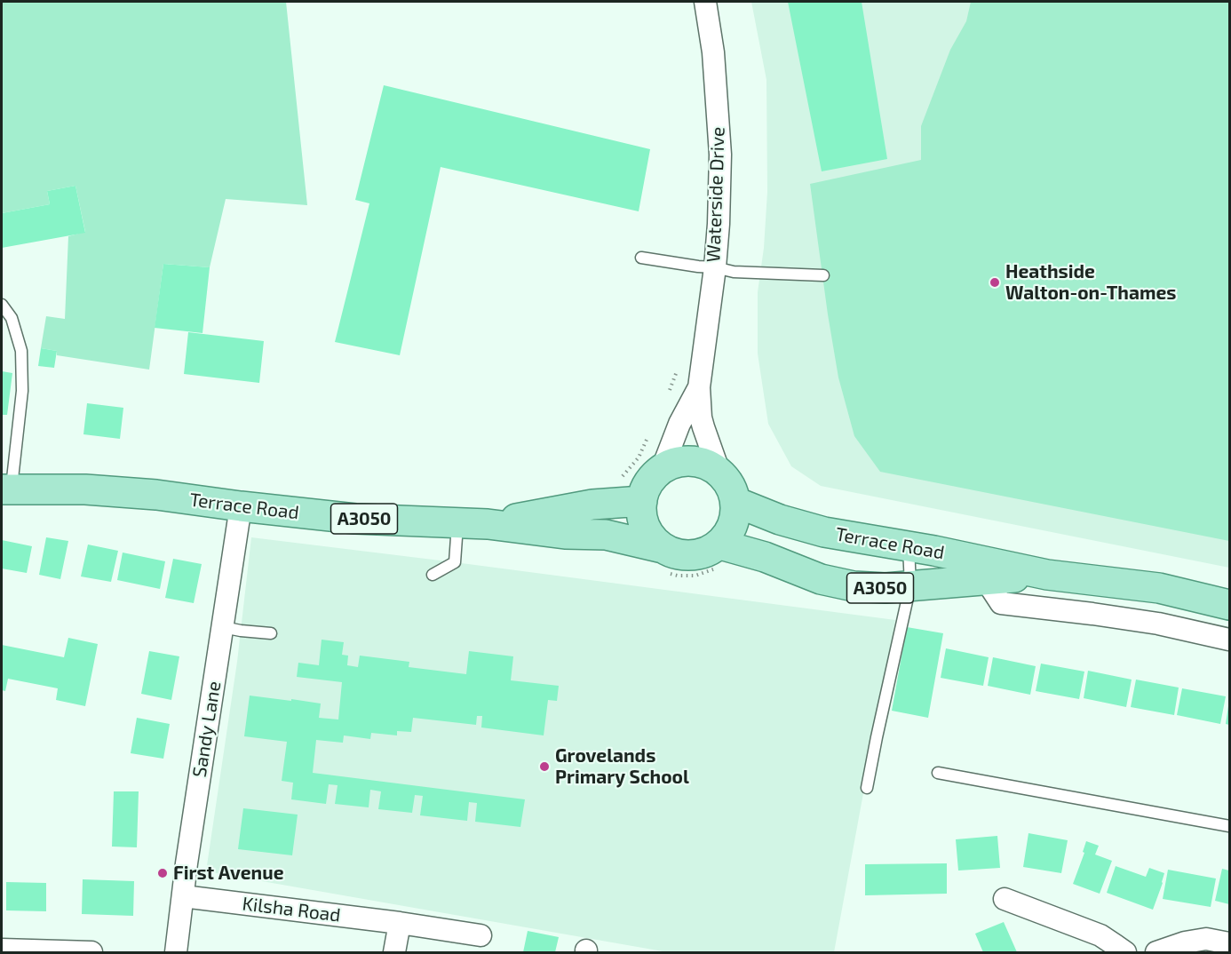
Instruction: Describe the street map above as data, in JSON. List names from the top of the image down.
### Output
{
  "streets": {
    "main road": ["Terrace Road", "A3050"],
    "street": ["Waterside Drive", "Sandy Lane", "Kilsha Road"]
  },
  "crossings": [
    ["Waterside Drive", "Terrace Road"],
    ["Terrace Road", "Sandy Lane"],
    ["Sandy Lane", "Kilsha Road"]
  ],
  "places": ["Heathside Walton-on-Thames", "Grovelands Primary School", "First Avenue"]
}
